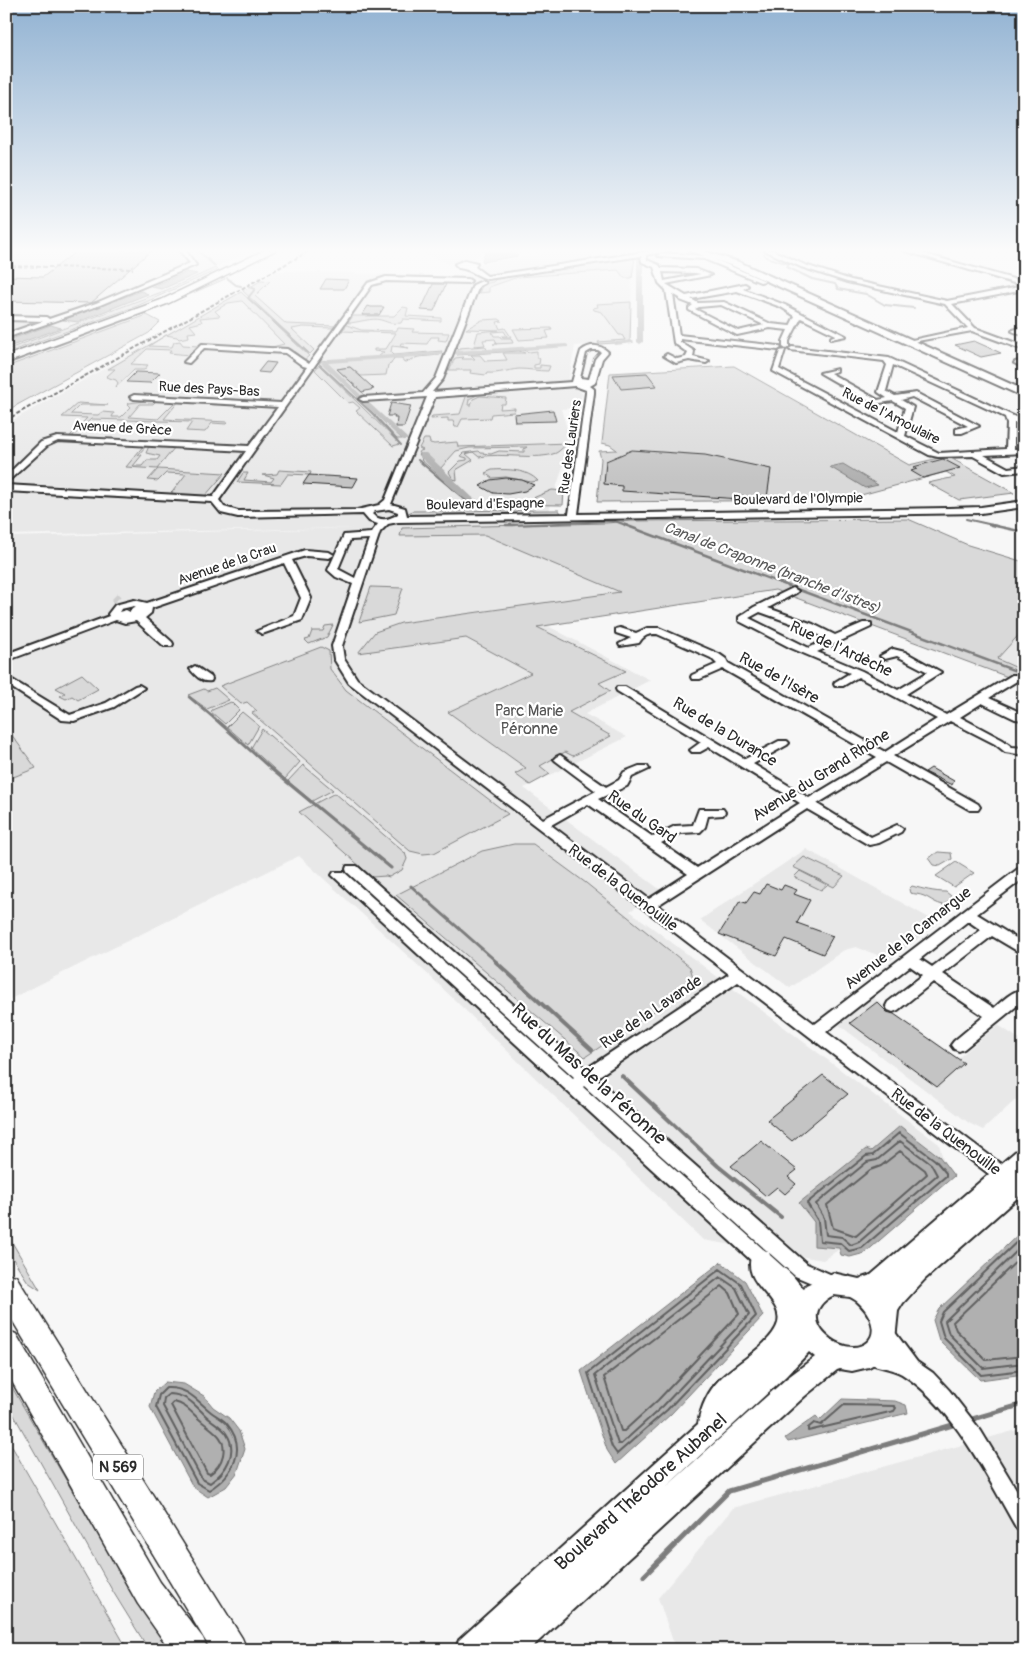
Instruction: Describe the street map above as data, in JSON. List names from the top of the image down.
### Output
{
  "streets": {
    "highway": ["N 569"],
    "main road": ["Boulevard Théodore Aubanel"],
    "street": [
      "Rue des Pays-Bas",
      "Rue de l'Amoulaire",
      "Avenue de Grèce",
      "Rue des Lauriers",
      "Boulevard de l'Olympie",
      "Boulevard d'Espagne",
      "Avenue de la Crau",
      "Rue de l'Ardèche",
      "Rue de l'Isère",
      "Rue de la Durance",
      "Avenue du Grand Rhône",
      "Rue du Gard",
      "Rue de la Quenouille",
      "Avenue de la Camargue",
      "Rue de la Lavande",
      "Rue du Mas de la Péronne"
    ]
  },
  "crossings": [
    ["Rue des Lauriers", "Boulevard de l'Olympie"],
    ["Rue des Lauriers", "Boulevard d'Espagne"],
    ["Boulevard de l'Olympie", "Boulevard d'Espagne"],
    ["Boulevard d'Espagne", "Rue de la Quenouille"],
    ["Rue de l'Ardèche", "Avenue du Grand Rhône"],
    ["Rue de l'Isère", "Avenue du Grand Rhône"],
    ["Rue de la Durance", "Avenue du Grand Rhône"],
    ["Avenue du Grand Rhône", "Rue du Gard"],
    ["Avenue du Grand Rhône", "Rue de la Quenouille"],
    ["Rue du Gard", "Rue de la Quenouille"],
    ["Rue de la Quenouille", "Avenue de la Camargue"],
    ["Rue de la Quenouille", "Rue de la Lavande"],
    ["Rue de la Lavande", "Rue du Mas de la Péronne"],
    ["Rue du Mas de la Péronne", "Boulevard Théodore Aubanel"]
  ],
  "water": ["Canal de Craponne (branche d'Istres)"],
  "parks": ["Parc Marie Péronne"]
}
